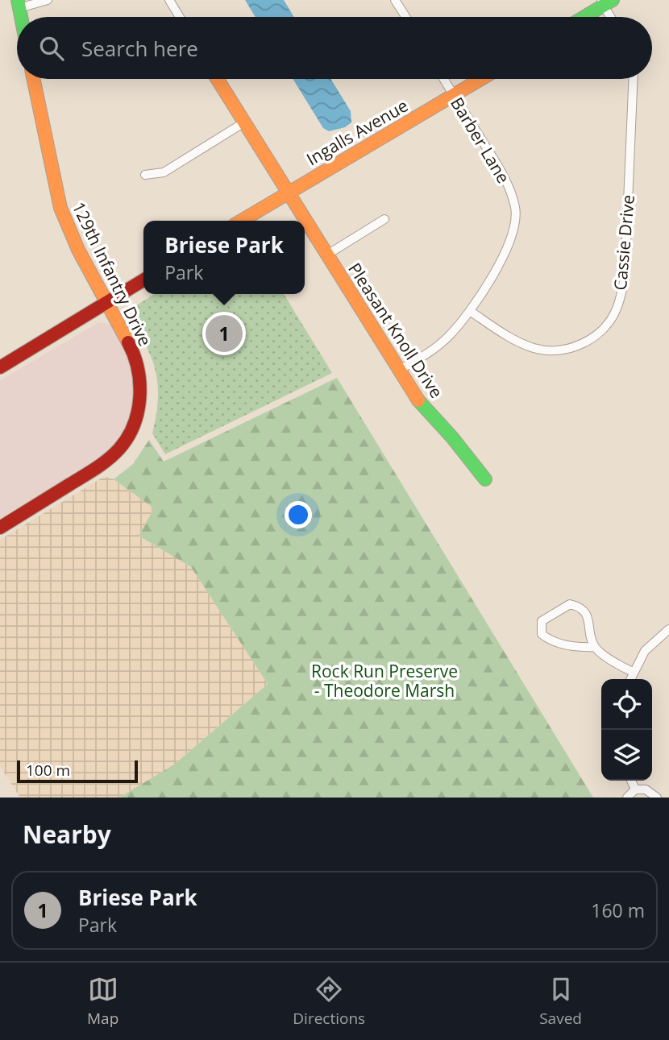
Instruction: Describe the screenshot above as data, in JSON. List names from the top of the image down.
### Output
{
  "streets": {
    "street": [
      "Ingalls Avenue",
      "Barber Lane",
      "Cassie Drive",
      "129th Infantry Drive",
      "Pleasant Knoll Drive"
    ]
  },
  "crossings": [
    ["Ingalls Avenue", "Barber Lane"],
    ["Ingalls Avenue", "Pleasant Knoll Drive"],
    ["Barber Lane", "Cassie Drive"],
    ["Barber Lane", "Pleasant Knoll Drive"]
  ],
  "parks": ["Rock Run Preserve - Theodore Marsh"],
  "scale_bar": "100 m",
  "page": {
    "search": "Search here",
    "popup": ["Briese Park", "Park"],
    "pins": "1",
    "scale": "100 m",
    "heading": "Nearby",
    "list": [
      {
        "mark": "1",
        "name": "Briese Park",
        "note": "Park",
        "value": "160 m"
      }
    ],
    "nav": ["Map", "Directions", "Saved"]
  }
}
